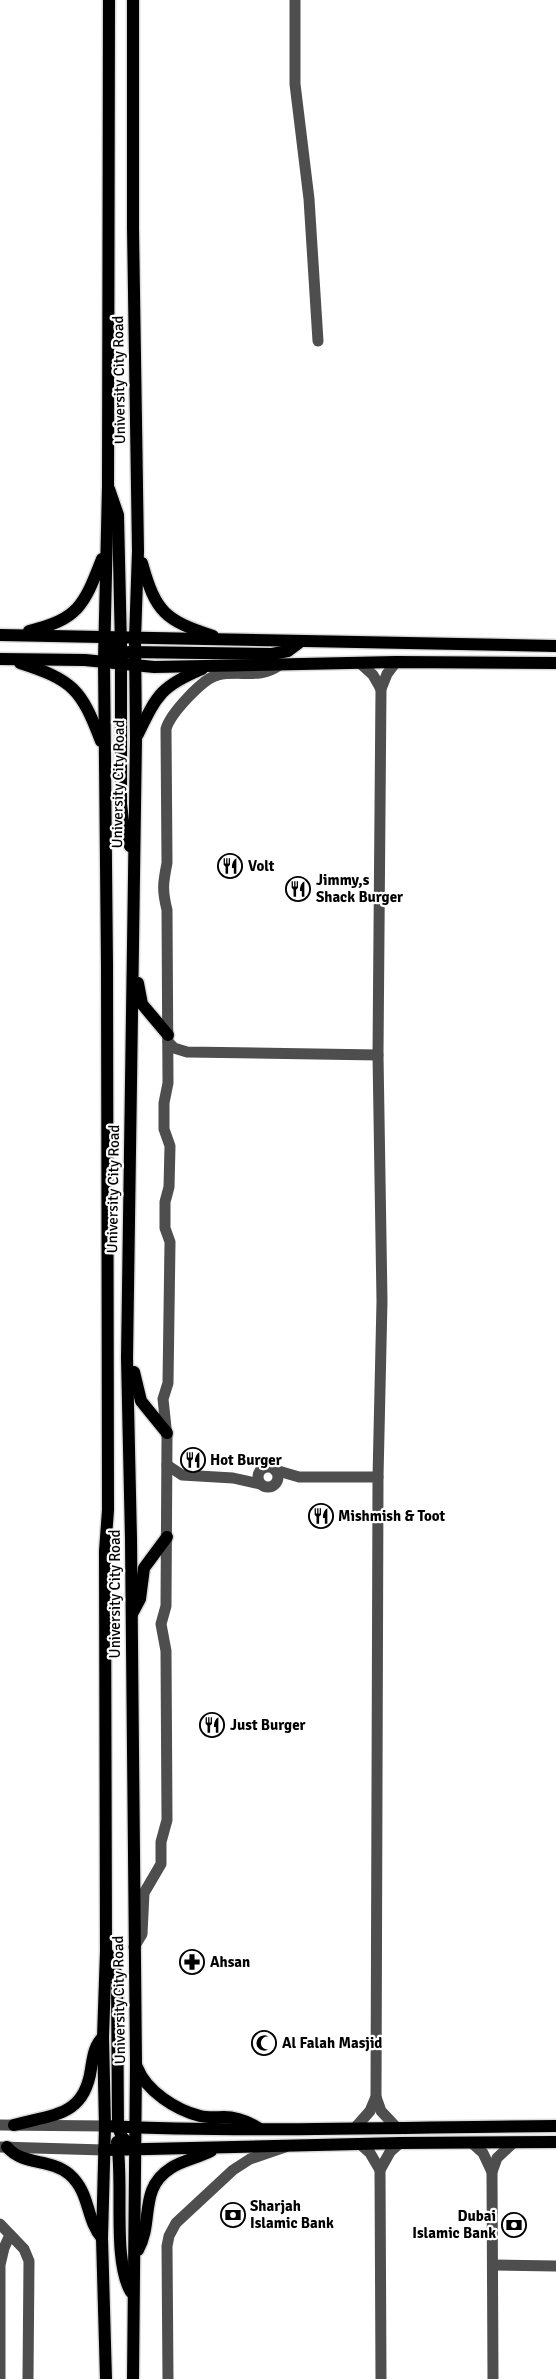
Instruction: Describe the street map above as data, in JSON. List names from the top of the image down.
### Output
{
  "streets": {
    "main road": ["University City Road"]
  },
  "places": {
    "restaurant": [
      "Volt",
      "Jimmy,s Shack Burger",
      "Hot Burger",
      "Mishmish & Toot",
      "Just Burger"
    ],
    "pharmacy": ["Ahsan"],
    "mosque": ["Al Falah Masjid"],
    "bank": ["Sharjah Islamic Bank", "Dubai Islamic Bank"]
  }
}
